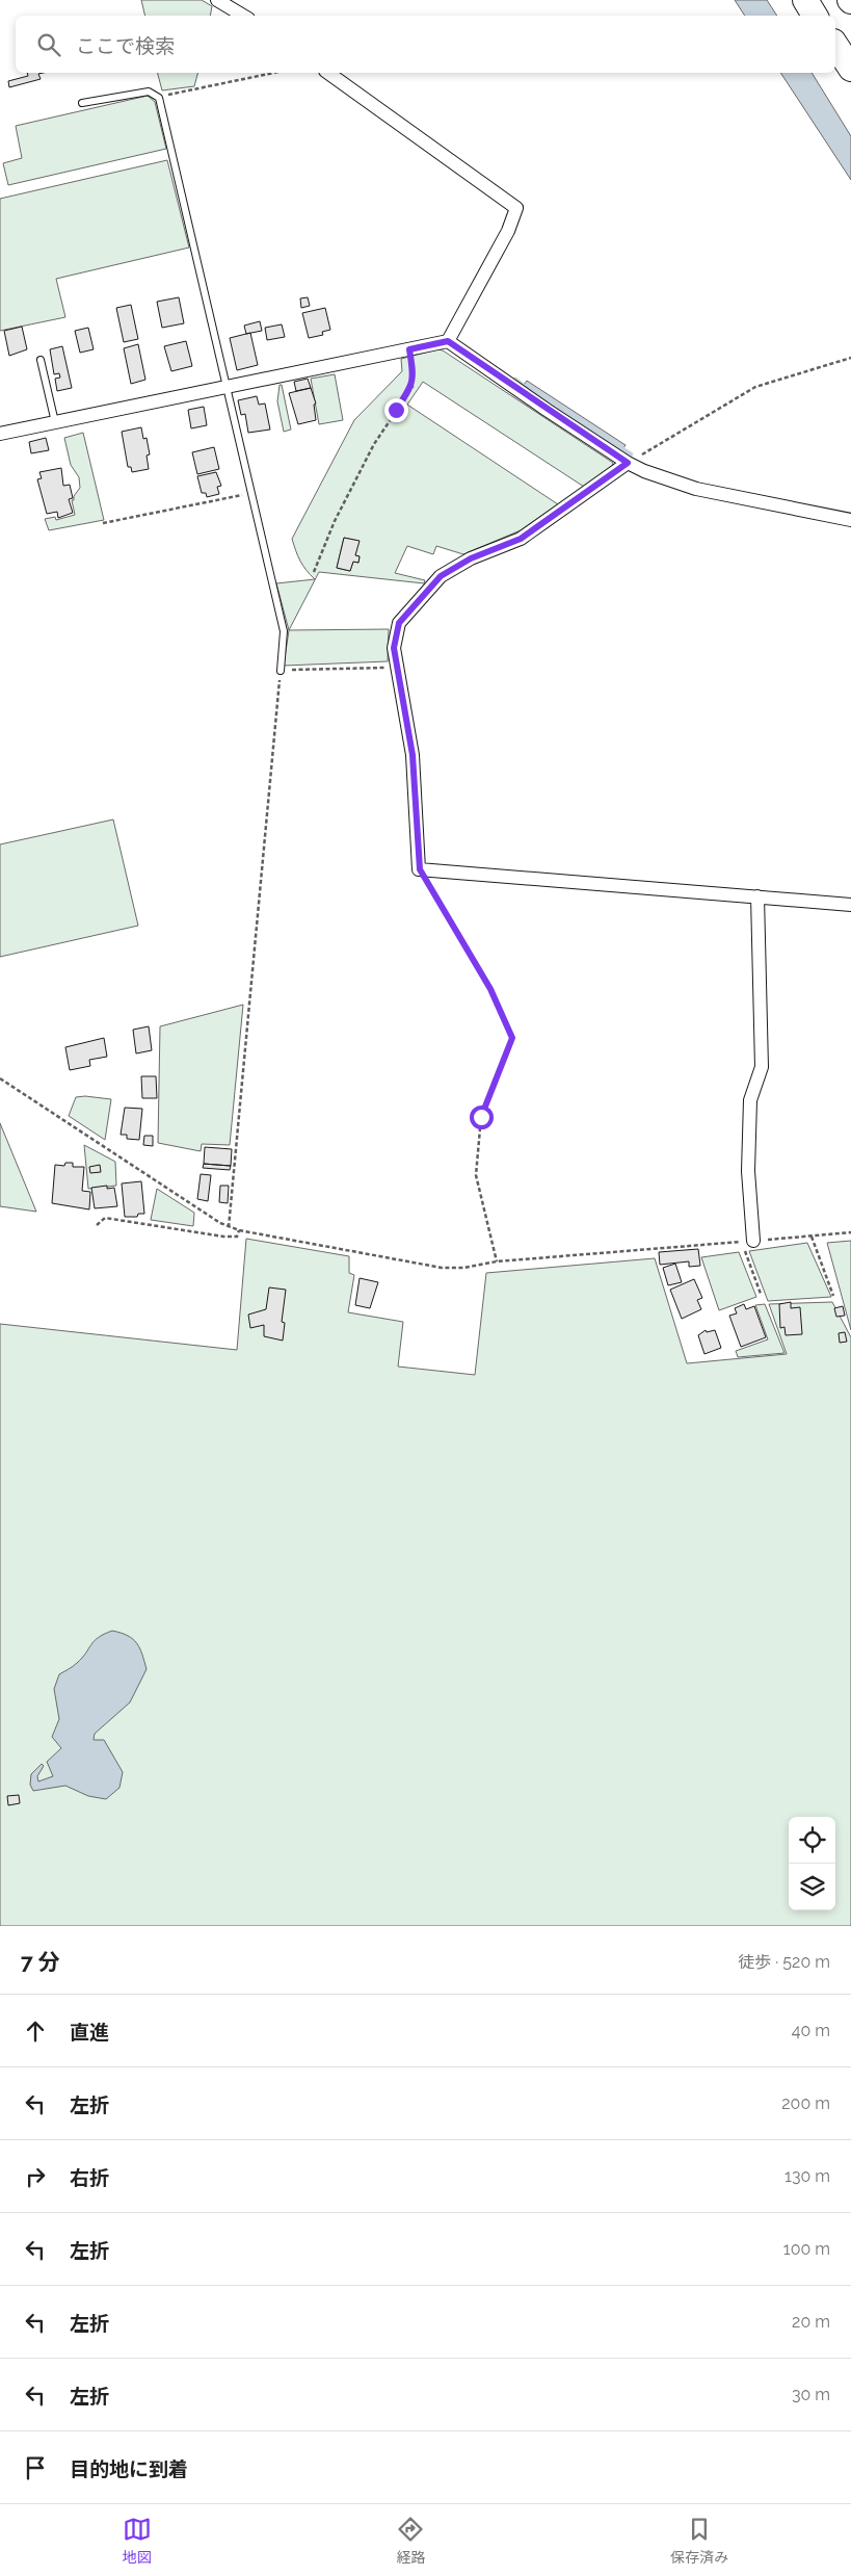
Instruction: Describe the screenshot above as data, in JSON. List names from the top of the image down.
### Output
{
  "page": {
    "search": "ここで検索",
    "heading": ["7 分", "徒歩 · 520 m"],
    "list": [
      ["直進", "40 m"],
      ["左折", "200 m"],
      ["右折", "130 m"],
      ["左折", "100 m"],
      ["左折", "20 m"],
      ["左折", "30 m"],
      "目的地に到着"
    ],
    "nav": ["地図", "経路", "保存済み"]
  }
}
